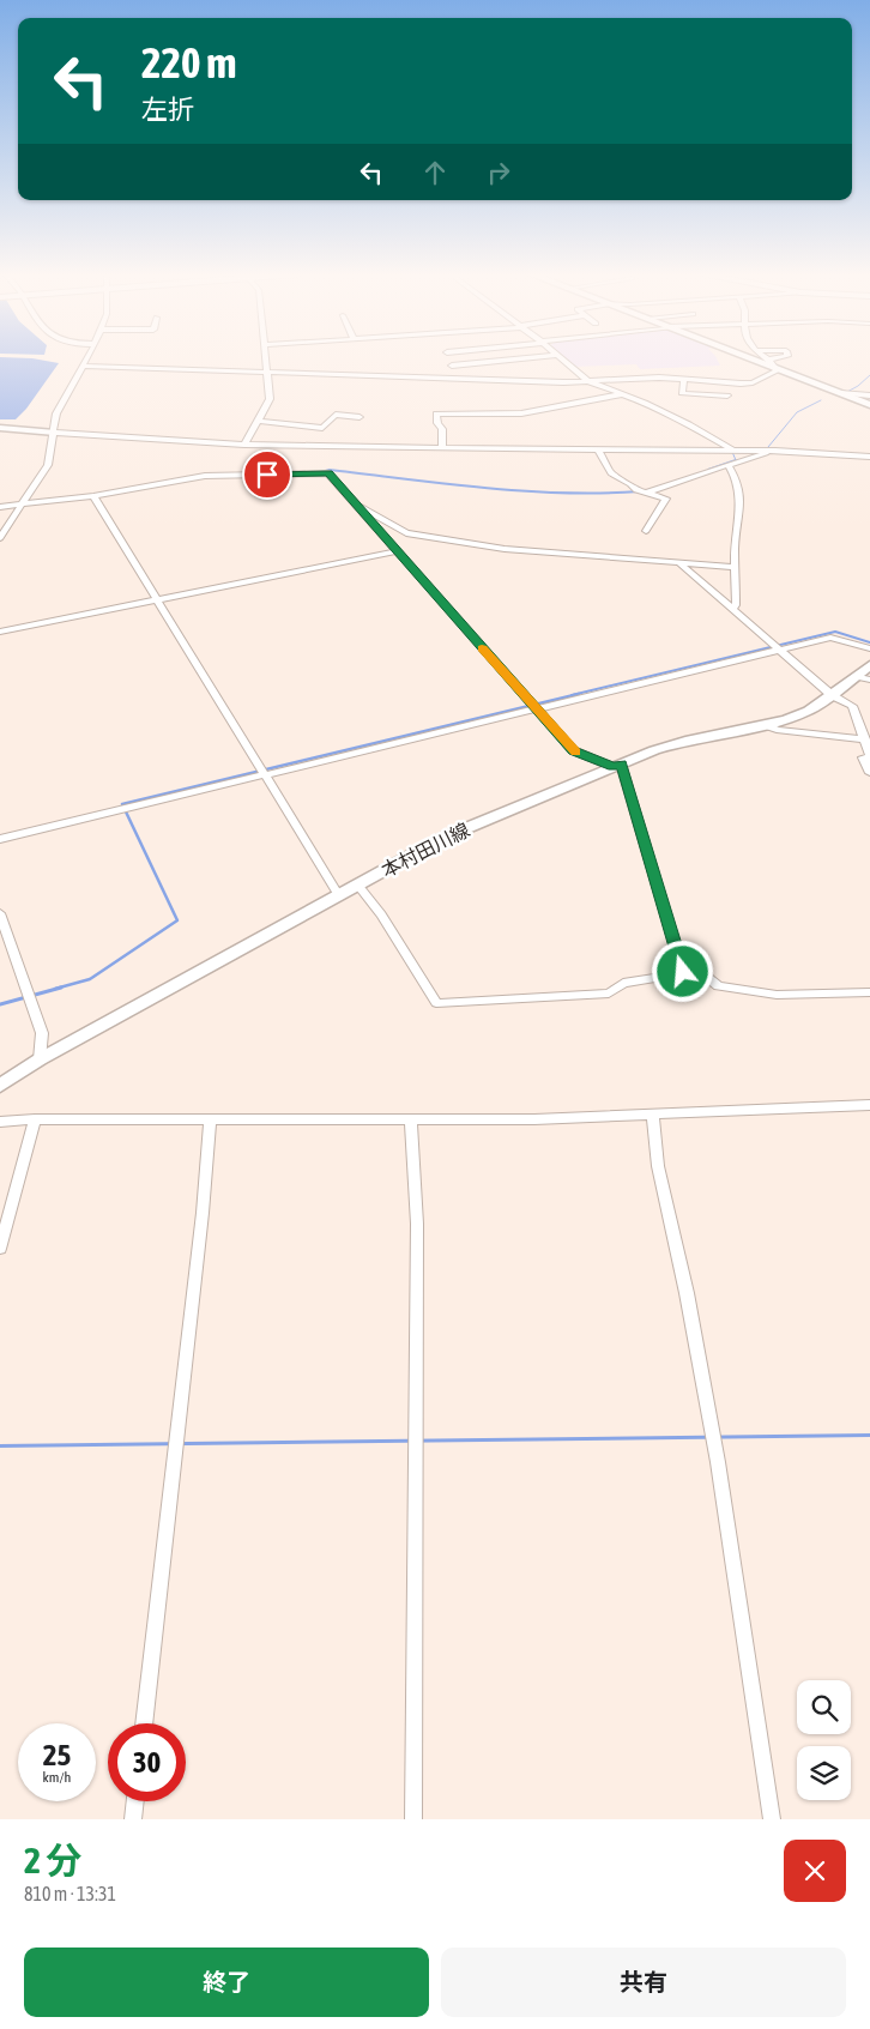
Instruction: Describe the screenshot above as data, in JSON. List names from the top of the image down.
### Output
{
  "streets": {
    "main road": ["本村田川線"]
  },
  "page": {
    "turn": ["220 m", "左折"],
    "speed": "25 km/h",
    "limit": "30",
    "heading": ["2 分", "810 m · 13:31"],
    "buttons": ["終了", "共有"]
  }
}
